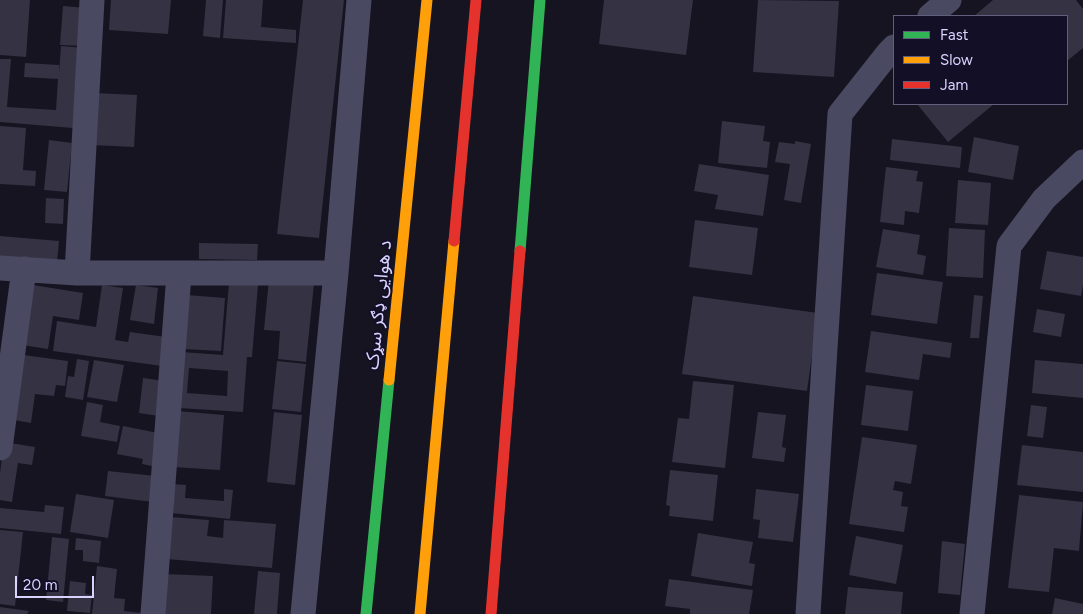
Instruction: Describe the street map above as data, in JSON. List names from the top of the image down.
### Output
{
  "streets": {
    "main road": ["د هوایی ډګر سړک"]
  },
  "legend": ["Fast", "Slow", "Jam"],
  "scale_bar": "20 m"
}
